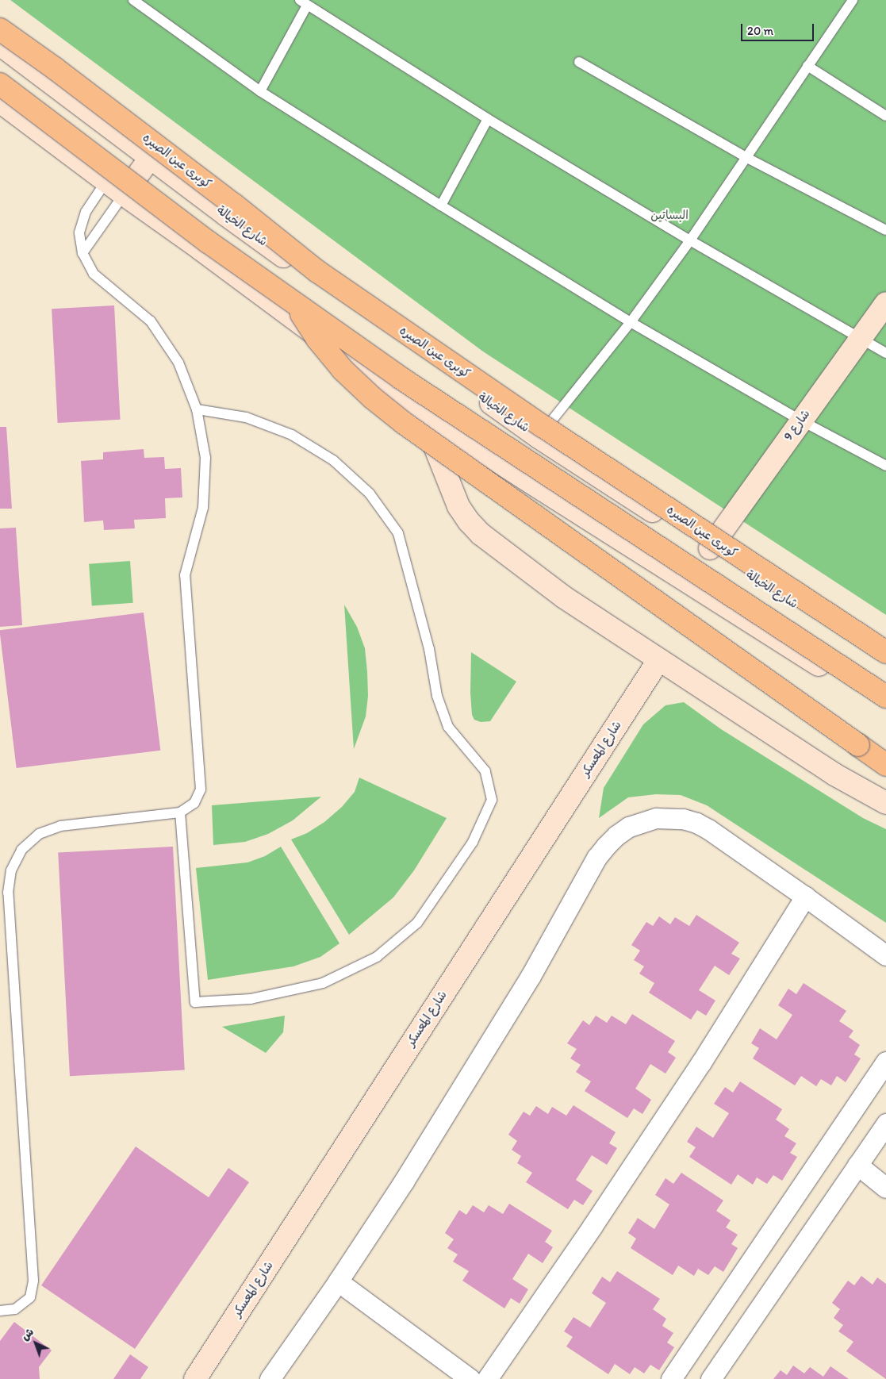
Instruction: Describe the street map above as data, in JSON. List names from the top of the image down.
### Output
{
  "streets": {
    "highway": ["كوبرى عين الصيره"],
    "street": ["شارع الخيالة", "شارع 9", "شارع المعسكر"]
  },
  "crossings": [
    ["شارع الخيالة", "شارع 9"]
  ],
  "parks": ["البساتين"],
  "scale_bar": "20 m",
  "north": "top left"
}
